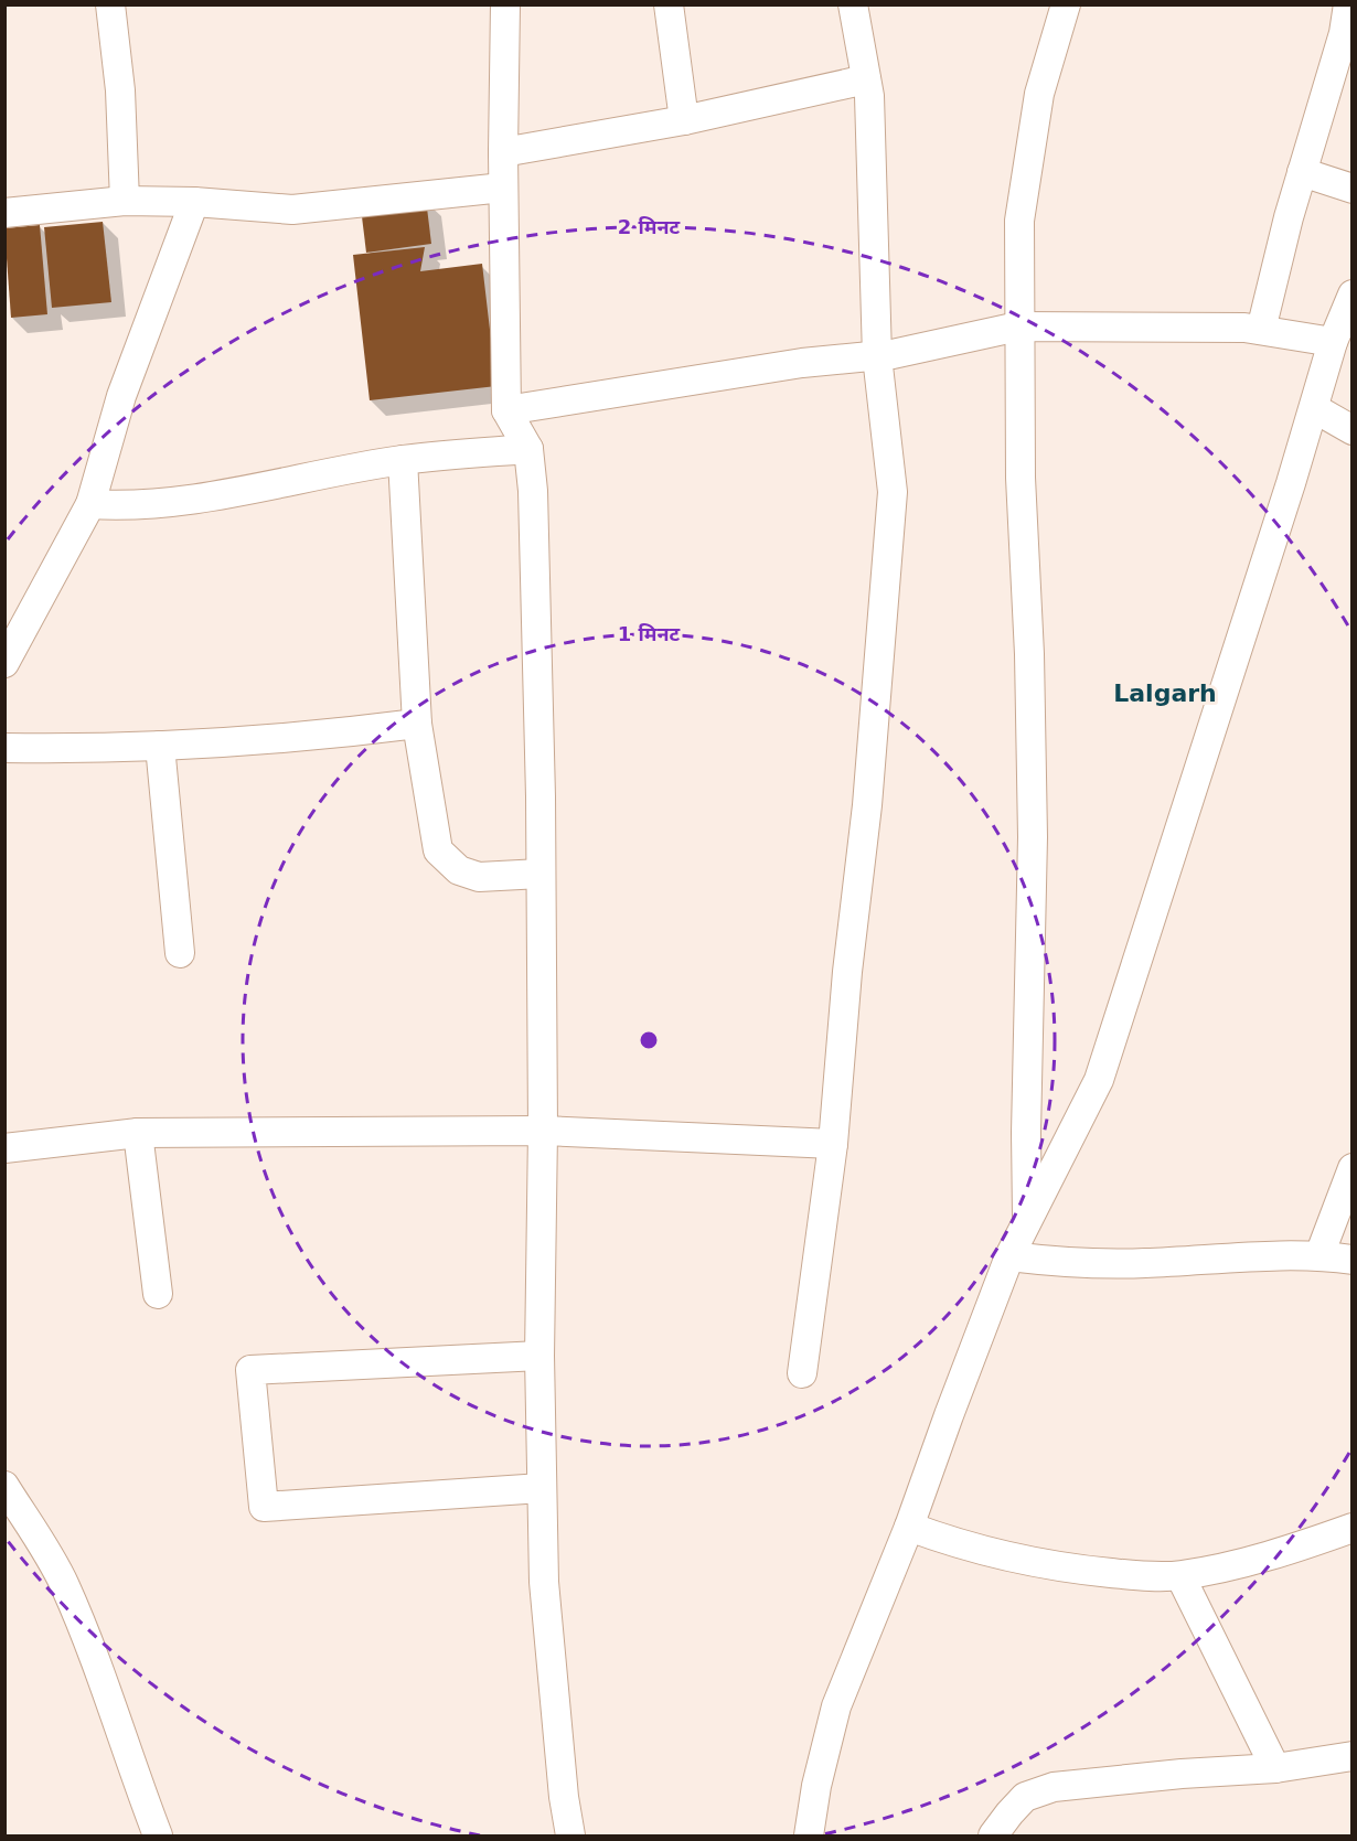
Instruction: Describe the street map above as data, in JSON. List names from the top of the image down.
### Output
{
  "districts": ["Lalgarh"],
  "rings": ["2 मिनट", "1 मिनट"]
}
